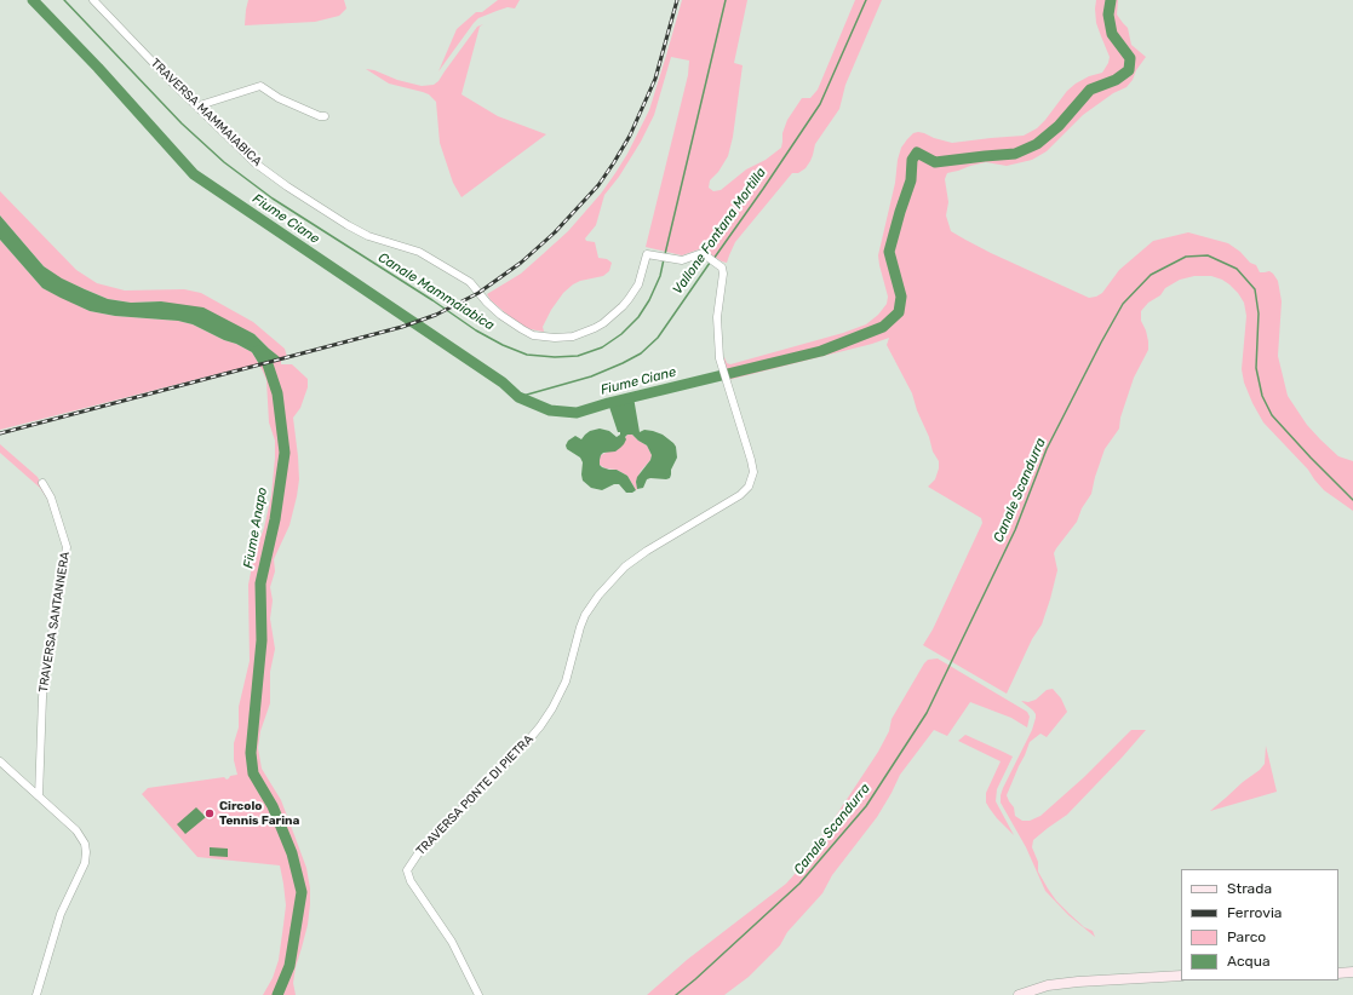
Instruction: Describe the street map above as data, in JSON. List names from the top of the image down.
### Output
{
  "streets": {
    "street": ["TRAVERSA MAMMAIABICA", "TRAVERSA SANTANNERA", "TRAVERSA PONTE DI PIETRA"]
  },
  "crossings": [
    ["TRAVERSA MAMMAIABICA", "TRAVERSA PONTE DI PIETRA"]
  ],
  "water": [
    "Fiume Ciane",
    "Vallone Fontana Mortilla",
    "Canale Mammaiabica",
    "Canale Scandurra",
    "Fiume Anapo"
  ],
  "places": ["Circolo Tennis Farina"],
  "legend": [
    "Strada",
    "Ferrovia",
    "Parco",
    "Acqua"
  ]
}
